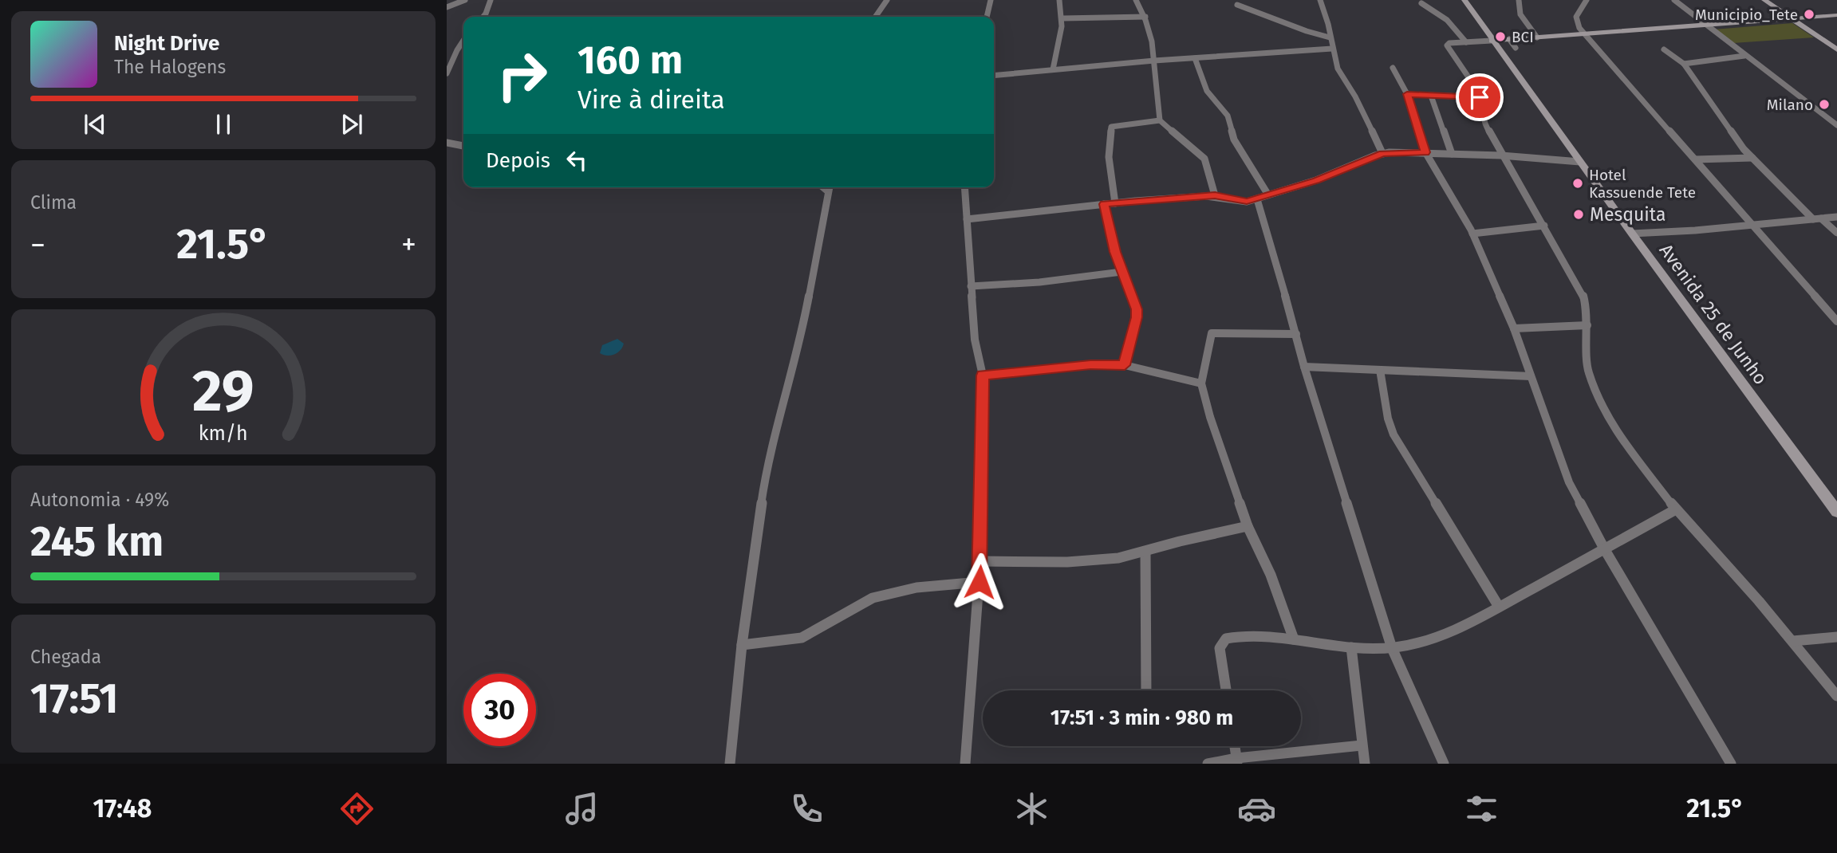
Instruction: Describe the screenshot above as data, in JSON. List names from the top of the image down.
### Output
{
  "streets": {
    "street": ["Avenida 25 de Junho"]
  },
  "places": [
    "Municipio_Tete",
    "BCI",
    "Milano",
    "Hotel Kassuende Tete",
    "Mesquita"
  ],
  "page": {
    "turn": ["160 m", "Vire à direita"],
    "song": ["Night Drive", "The Halogens"],
    "then": "Depois",
    "tile": [
      "Clima",
      ["Autonomia · 49%", "245 km"],
      ["Chegada", "17:51"]
    ],
    "heat": ["−", "21.5°", "+"],
    "limit": "30",
    "trip": "17:51 · 3 min · 980 m",
    "tabs": ["17:48", "21.5°"],
    "gauge": ["29", "km/h"]
  }
}
